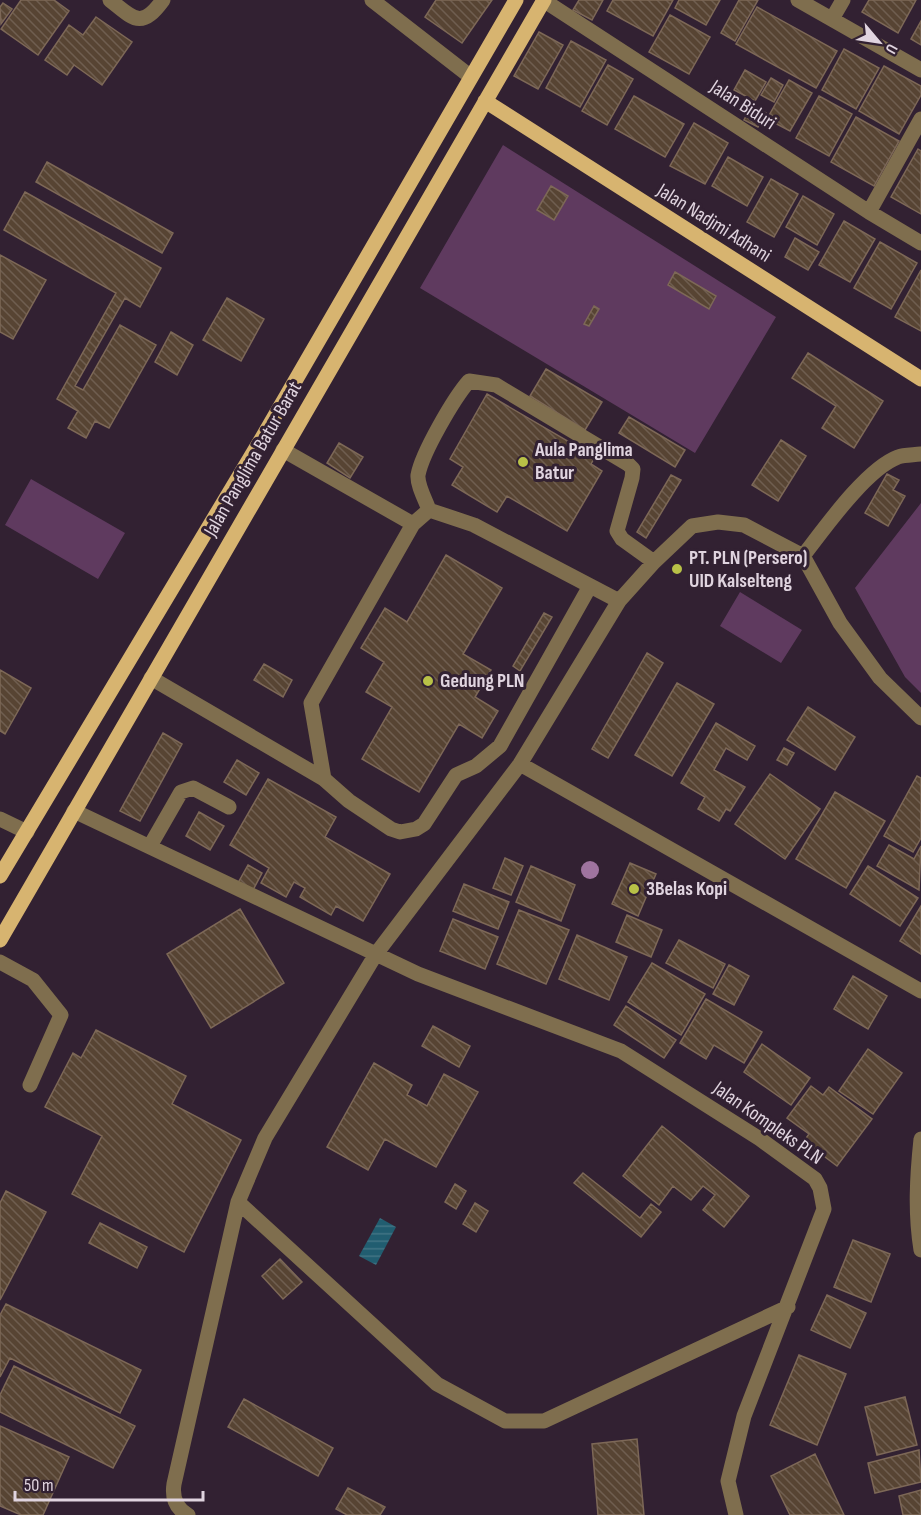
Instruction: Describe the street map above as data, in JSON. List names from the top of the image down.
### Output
{
  "streets": {
    "main road": ["Jalan Nadjmi Adhani", "Jalan Panglima Batur Barat"],
    "street": ["Jalan Biduri", "Jalan Kompleks PLN"]
  },
  "crossings": [
    ["Jalan Biduri", "Jalan Panglima Batur Barat"],
    ["Jalan Nadjmi Adhani", "Jalan Panglima Batur Barat"],
    ["Jalan Panglima Batur Barat", "Jalan Kompleks PLN"]
  ],
  "places": [
    "Aula Panglima Batur",
    "PT. PLN (Persero) UID Kalselteng",
    "Gedung PLN",
    "3Belas Kopi"
  ],
  "scale_bar": "50 m",
  "north": "bottom right"
}
